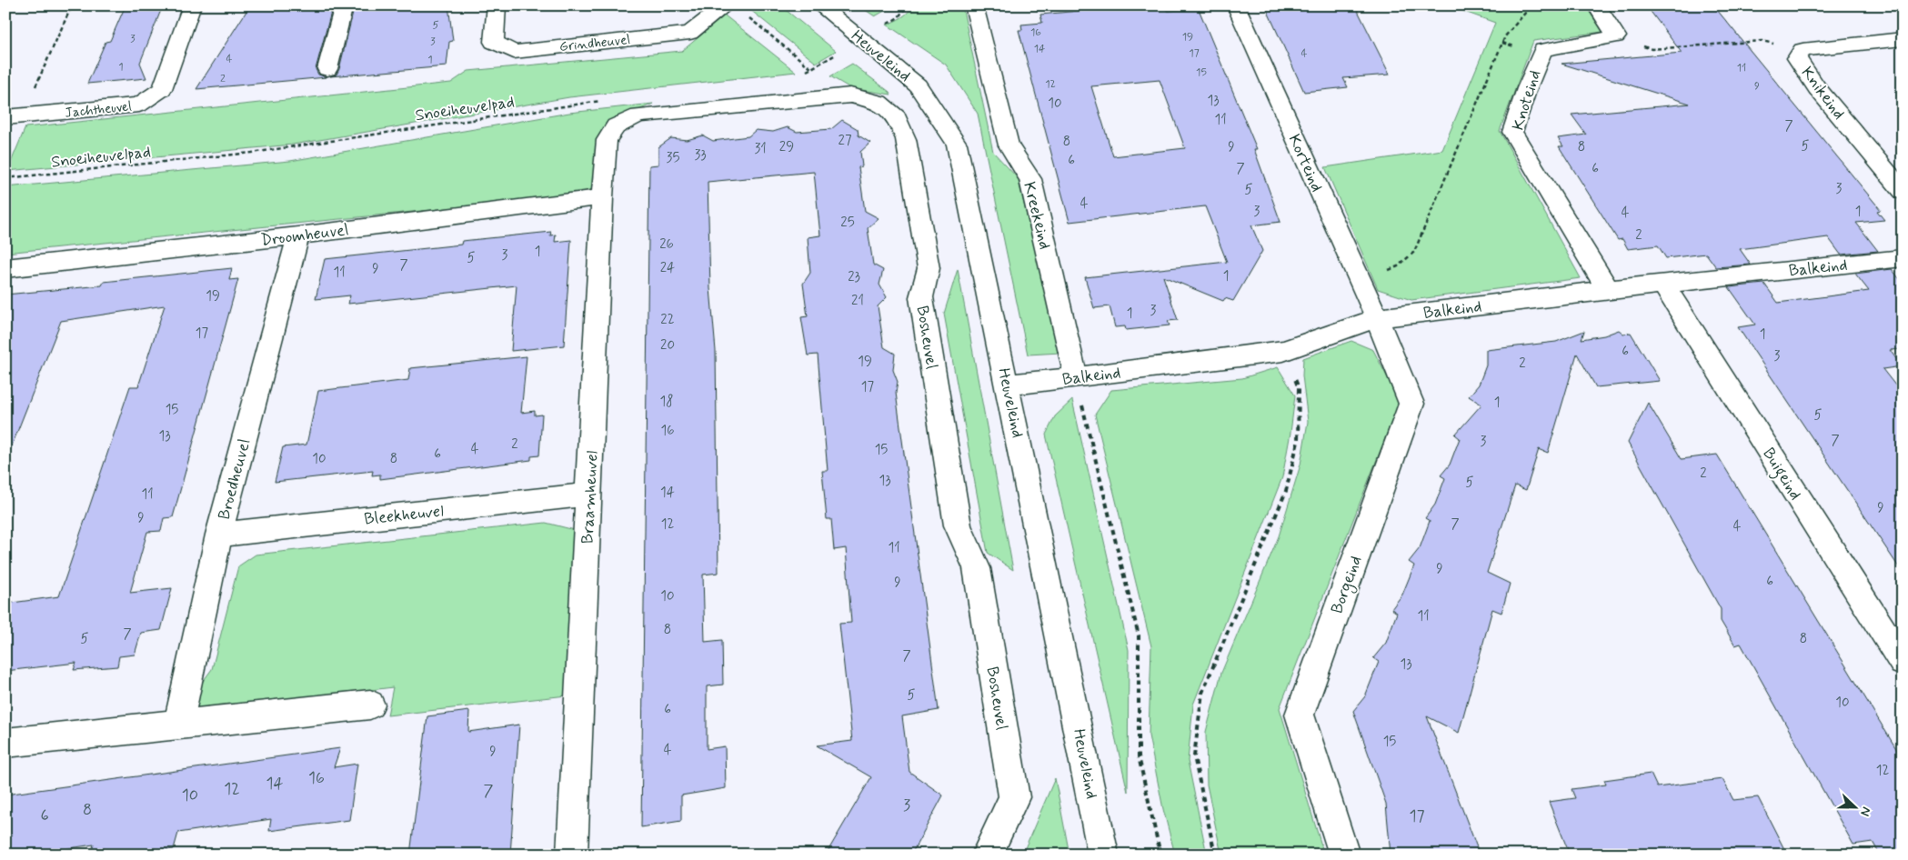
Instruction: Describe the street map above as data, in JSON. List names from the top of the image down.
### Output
{
  "streets": {
    "street": [
      "Grindheuvel",
      "Heuveleind",
      "Knikeind",
      "Knoteind",
      "Jachtheuvel",
      "Korteind",
      "Kreekeind",
      "Droomheuvel",
      "Balkeind",
      "Bosheuvel",
      "Buigeind",
      "Broedheuvel",
      "Braamheuvel",
      "Bleekheuvel",
      "Borgeind"
    ],
    "path": ["Snoeiheuvelpad"]
  },
  "crossings": [
    ["Heuveleind", "Balkeind"],
    ["Knoteind", "Balkeind"],
    ["Korteind", "Balkeind"],
    ["Korteind", "Borgeind"],
    ["Kreekeind", "Balkeind"],
    ["Droomheuvel", "Broedheuvel"],
    ["Droomheuvel", "Braamheuvel"],
    ["Balkeind", "Buigeind"],
    ["Balkeind", "Borgeind"],
    ["Bosheuvel", "Braamheuvel"],
    ["Broedheuvel", "Bleekheuvel"],
    ["Braamheuvel", "Bleekheuvel"]
  ],
  "house_numbers": [
    "5",
    "16",
    "19",
    "3",
    "3",
    "14",
    "17",
    "4",
    "4",
    "1",
    "1",
    "11",
    "15",
    "2",
    "12",
    "9",
    "13",
    "10",
    "11",
    "7",
    "27",
    "8",
    "5",
    "29",
    "9",
    "8",
    "31",
    "33",
    "35",
    "6",
    "7",
    "6",
    "3",
    "5",
    "4",
    "3",
    "1",
    "4",
    "25",
    "2",
    "26",
    "1",
    "3",
    "5",
    "7",
    "24",
    "9",
    "11",
    "1",
    "23",
    "19",
    "21",
    "3",
    "1",
    "22",
    "17",
    "1",
    "20",
    "6",
    "3",
    "19",
    "2",
    "17",
    "18",
    "1",
    "15",
    "5",
    "16",
    "13",
    "7",
    "3",
    "2",
    "4",
    "15",
    "6",
    "10",
    "8",
    "2",
    "13",
    "5",
    "14",
    "11",
    "9",
    "9",
    "12",
    "7",
    "4",
    "11",
    "9",
    "6",
    "9",
    "10",
    "11",
    "8",
    "7",
    "5",
    "8",
    "7",
    "13",
    "5",
    "10",
    "6",
    "15",
    "4",
    "9",
    "12",
    "16",
    "14",
    "12",
    "7",
    "10",
    "3",
    "8",
    "6",
    "17"
  ],
  "north": "right"
}
